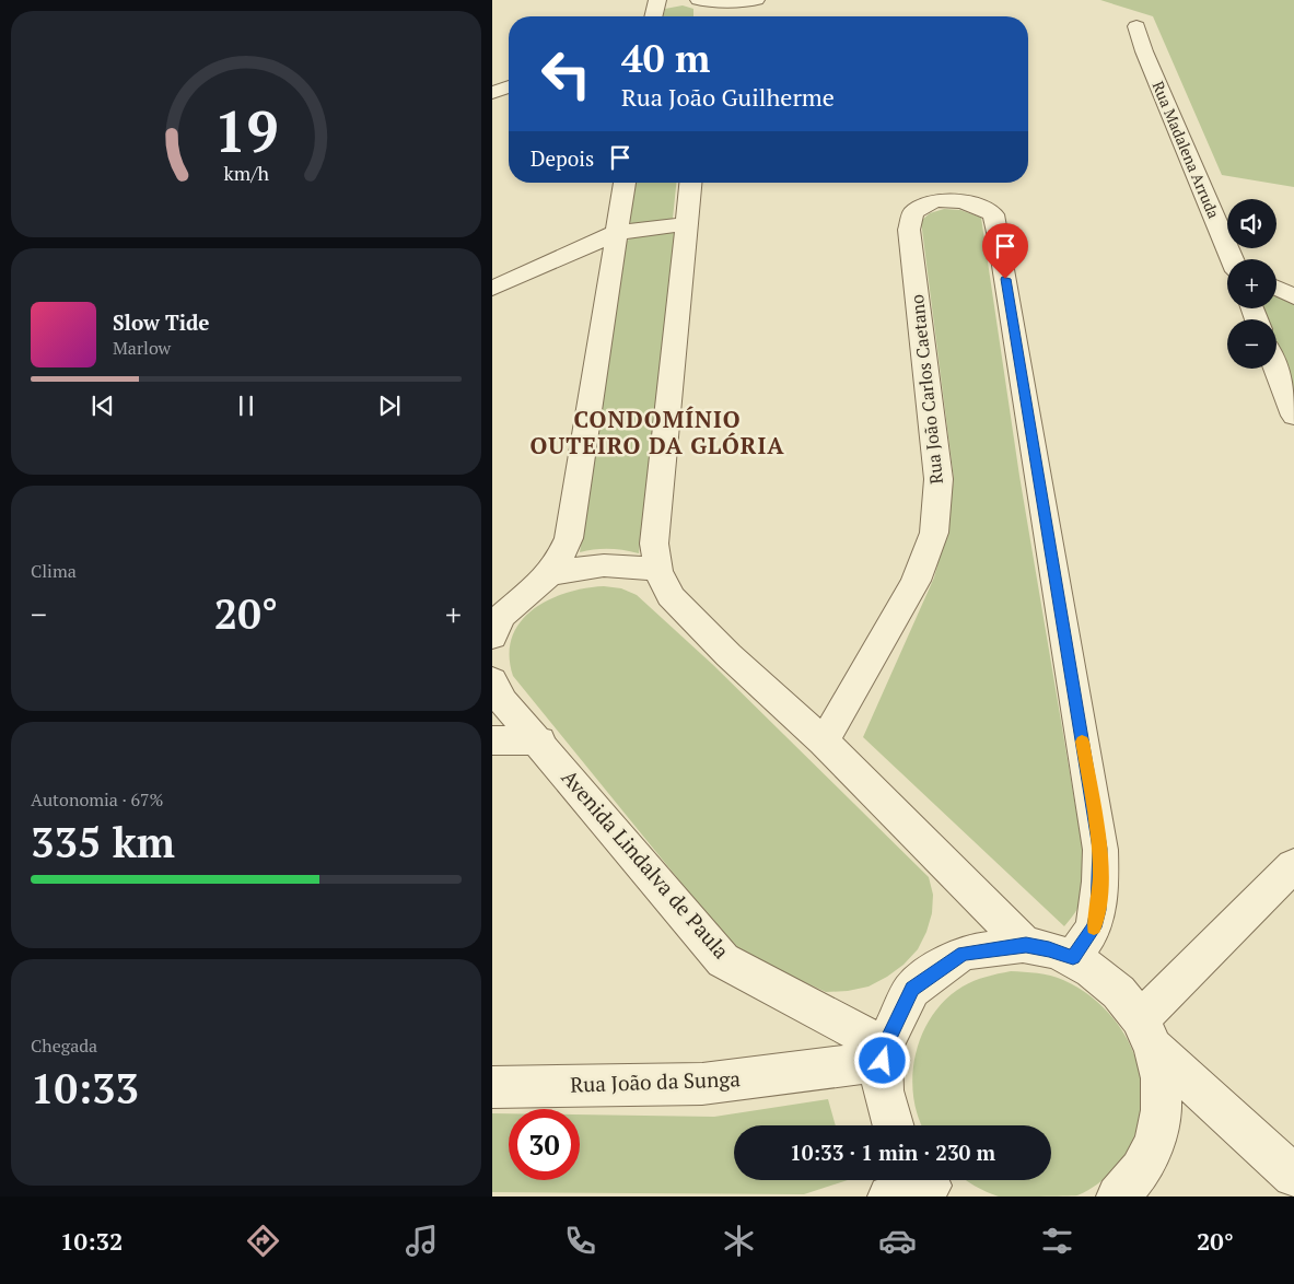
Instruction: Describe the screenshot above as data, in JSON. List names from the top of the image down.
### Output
{
  "streets": {
    "street": [
      "Rua Madalena Arruda",
      "Rua João Carlos Caetano",
      "Avenida Lindalva de Paula",
      "Rua João da Sunga"
    ]
  },
  "crossings": [
    ["Avenida Lindalva de Paula", "Rua João da Sunga"]
  ],
  "districts": ["CONDOMÍNIO OUTEIRO DA GLÓRIA"],
  "page": {
    "turn": ["40 m", "Rua João Guilherme"],
    "then": "Depois",
    "map_buttons": ["+", "−"],
    "song": ["Slow Tide", "Marlow"],
    "tile": [
      "Clima",
      ["Autonomia · 67%", "335 km"],
      ["Chegada", "10:33"]
    ],
    "heat": ["−", "20°", "+"],
    "limit": "30",
    "trip": "10:33 · 1 min · 230 m",
    "tabs": ["10:32", "20°"],
    "gauge": ["19", "km/h"]
  }
}
